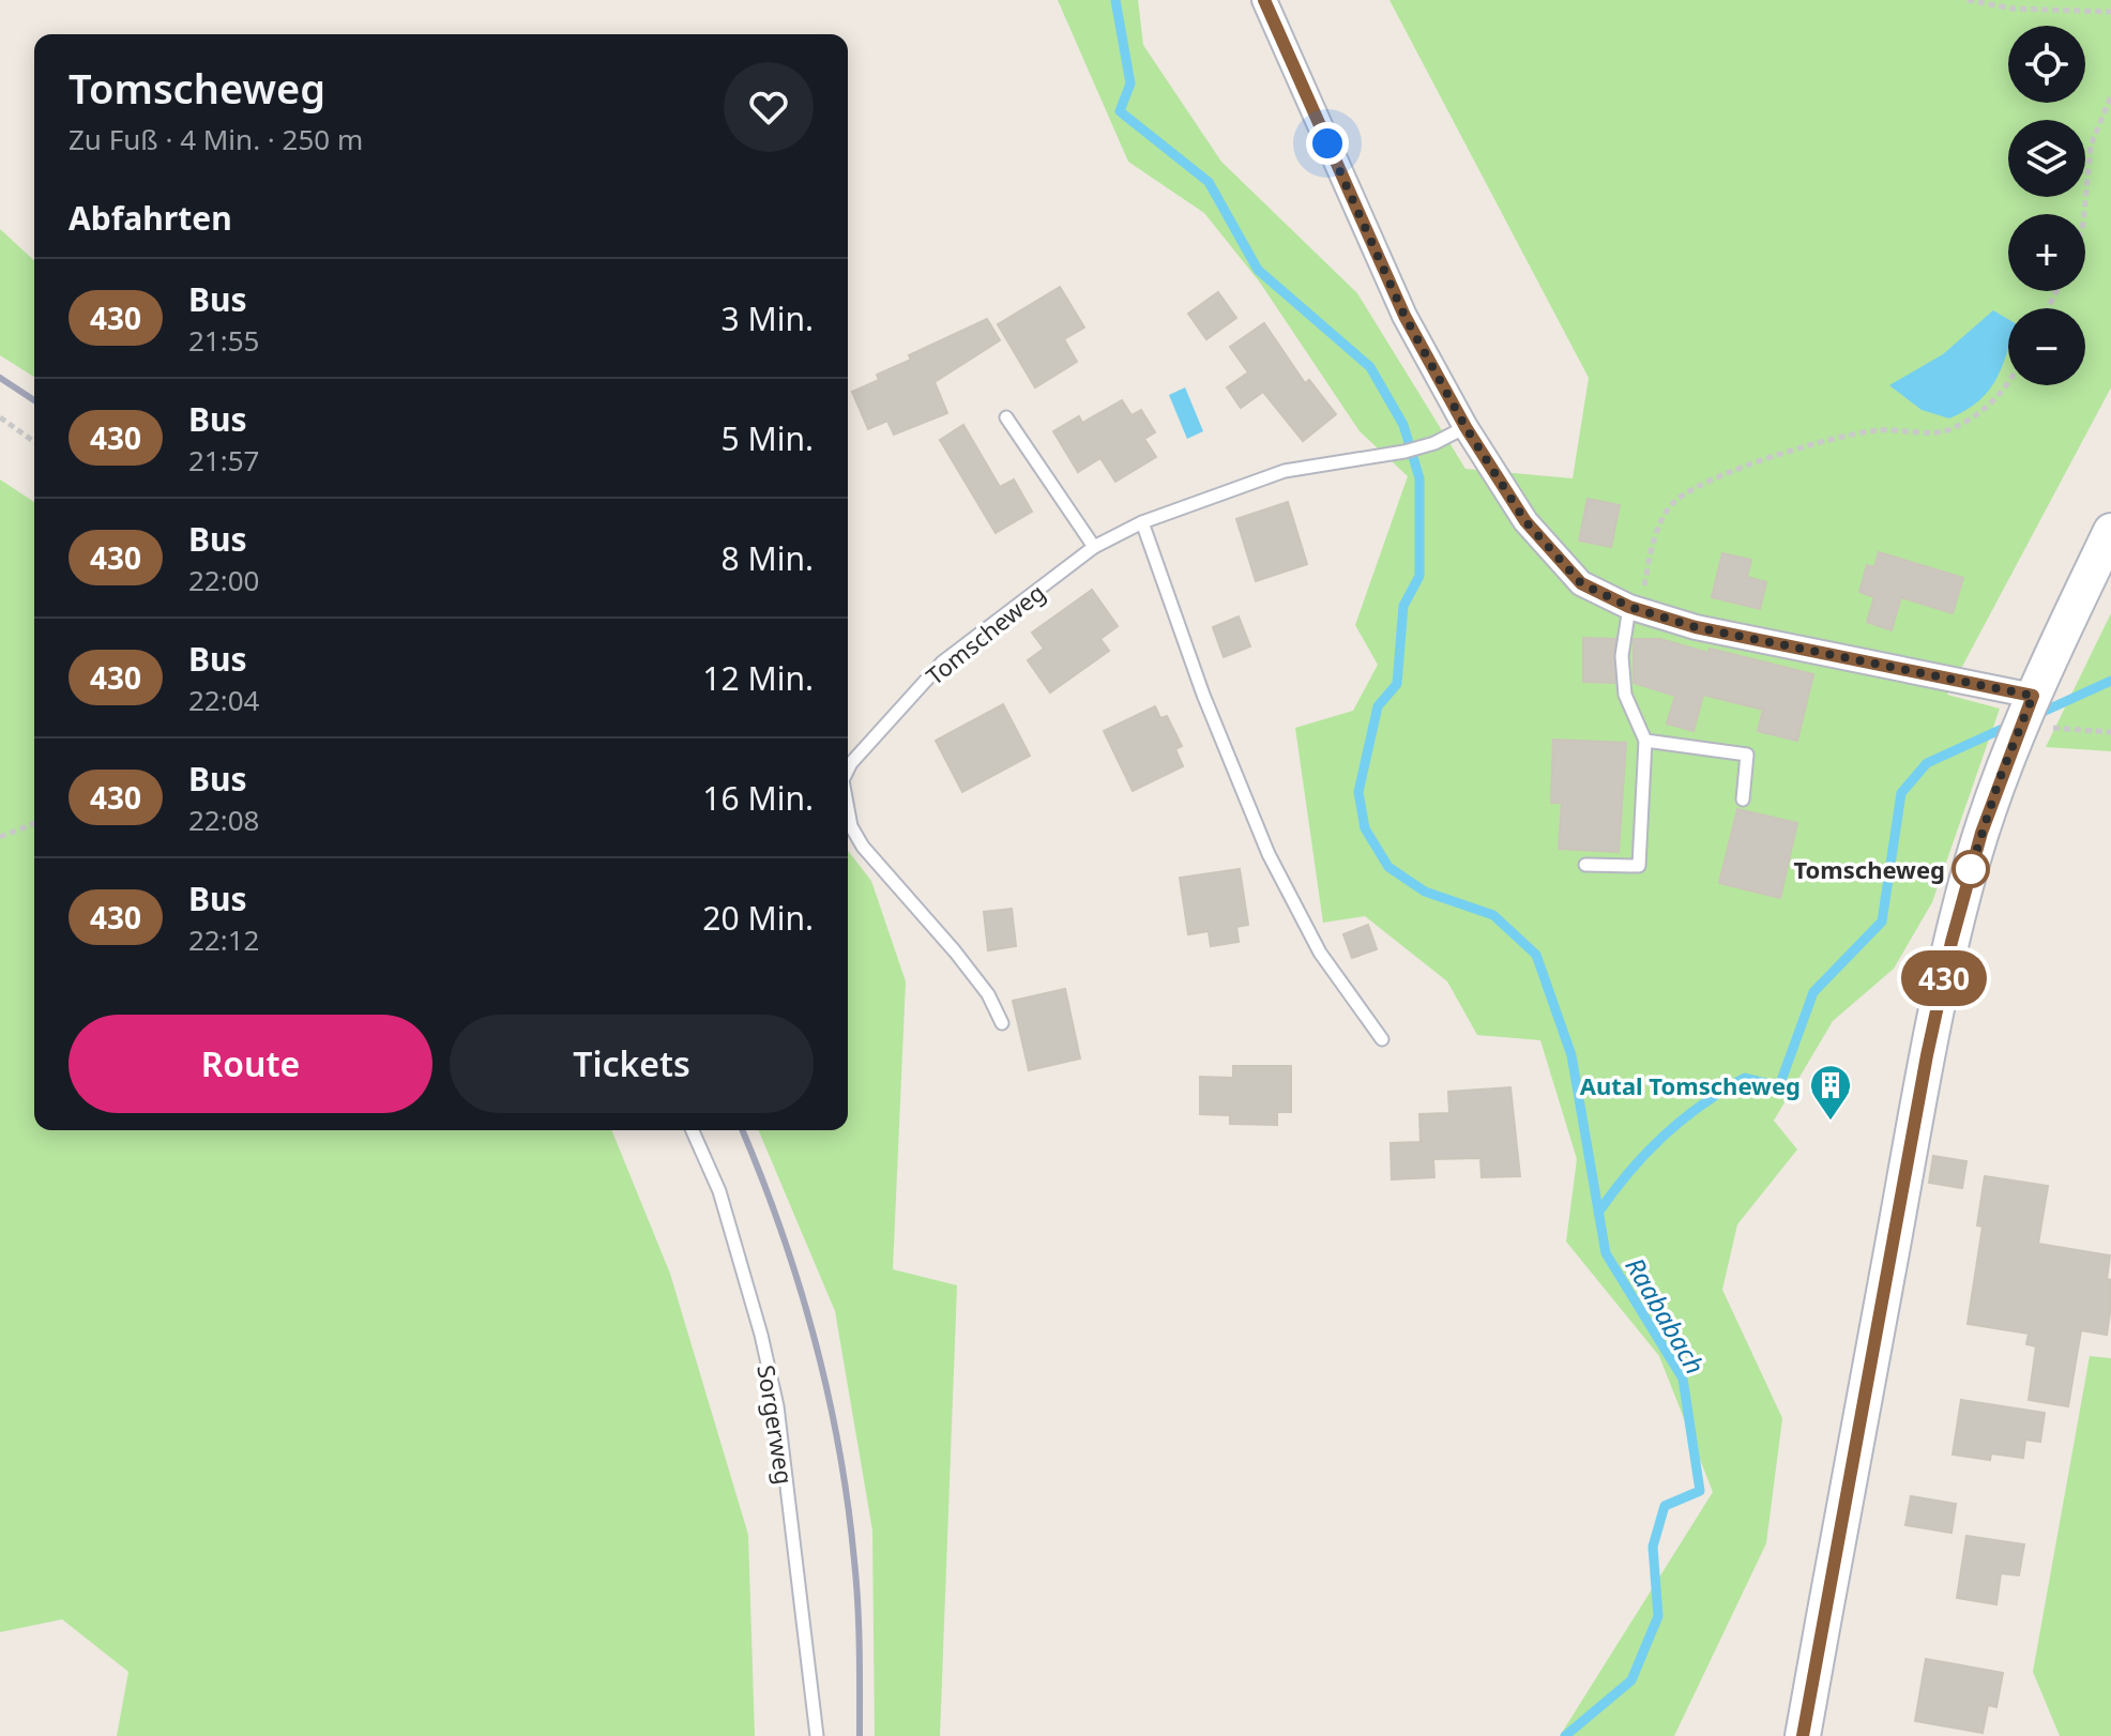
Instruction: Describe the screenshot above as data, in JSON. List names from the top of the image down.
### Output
{
  "streets": {
    "lane": ["Tomscheweg", "Sorgerweg"]
  },
  "water": ["Raababach"],
  "places": {
    "other": ["Tomscheweg"],
    "building": ["Autal Tomscheweg"]
  },
  "lines": ["bus line 430"],
  "page": {
    "on_map": "430",
    "map_buttons": ["+", "−"],
    "heading": [
      ["Tomscheweg", "Zu Fuß · 4 Min. · 250 m"],
      "Abfahrten"
    ],
    "list": [
      {
        "mark": "430",
        "name": "Bus",
        "note": "21:55",
        "value": "3 Min."
      },
      {
        "mark": "430",
        "name": "Bus",
        "note": "21:57",
        "value": "5 Min."
      },
      {
        "mark": "430",
        "name": "Bus",
        "note": "22:00",
        "value": "8 Min."
      },
      {
        "mark": "430",
        "name": "Bus",
        "note": "22:04",
        "value": "12 Min."
      },
      {
        "mark": "430",
        "name": "Bus",
        "note": "22:08",
        "value": "16 Min."
      },
      {
        "mark": "430",
        "name": "Bus",
        "note": "22:12",
        "value": "20 Min."
      }
    ],
    "buttons": ["Route", "Tickets"]
  }
}
